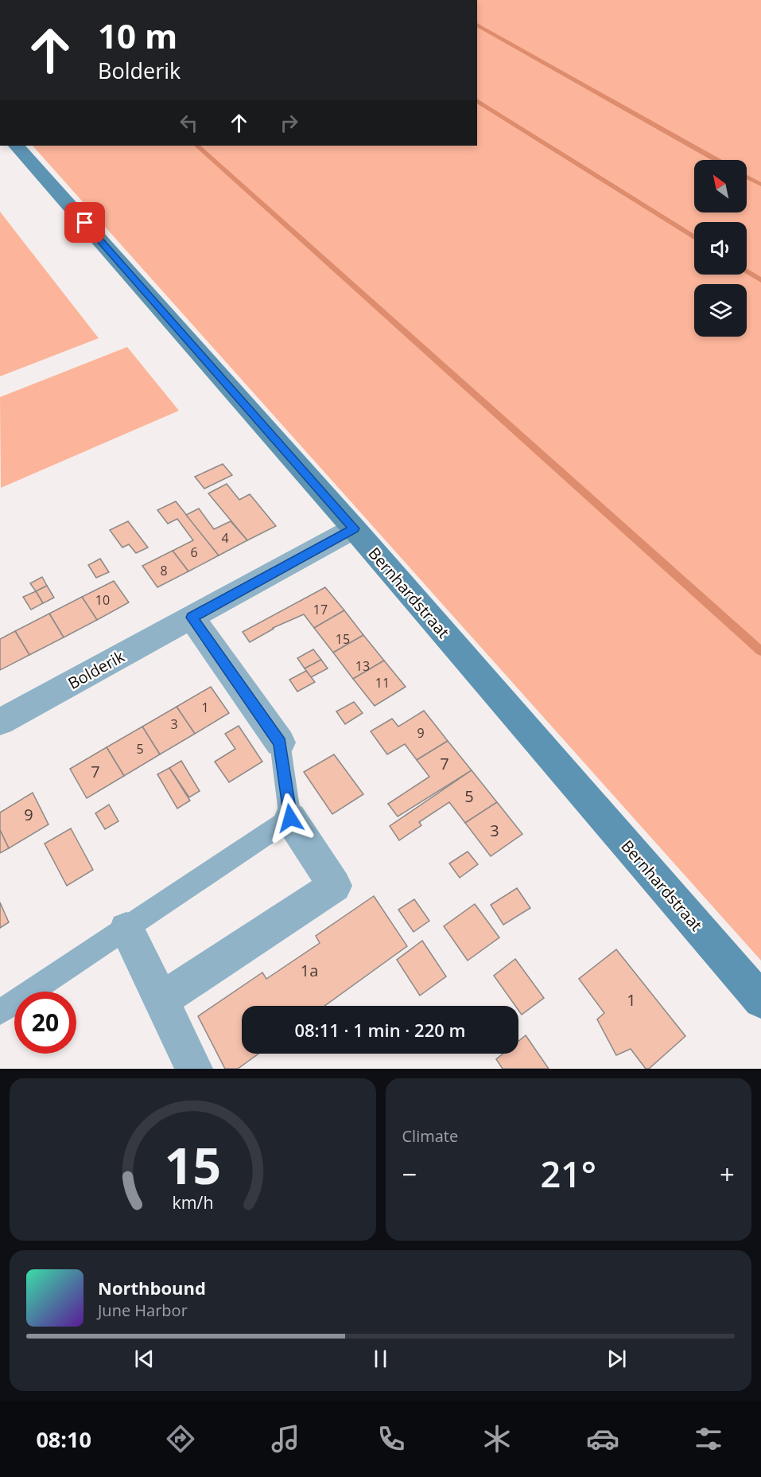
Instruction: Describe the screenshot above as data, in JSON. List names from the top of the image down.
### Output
{
  "streets": {
    "street": ["Bernhardstraat", "Bolderik"]
  },
  "crossings": [
    ["Bernhardstraat", "Bolderik"]
  ],
  "house_numbers": [
    "4",
    "6",
    "8",
    "10",
    "17",
    "15",
    "13",
    "11",
    "1",
    "3",
    "9",
    "5",
    "7",
    "7",
    "5",
    "9",
    "3",
    "1a",
    "1"
  ],
  "north": "top left",
  "page": {
    "turn": ["10 m", "Bolderik"],
    "limit": "20",
    "trip": "08:11 · 1 min · 220 m",
    "tile": "Climate",
    "heat": ["−", "21°", "+"],
    "song": ["Northbound", "June Harbor"],
    "tabs": "08:10",
    "gauge": ["15", "km/h"]
  }
}
